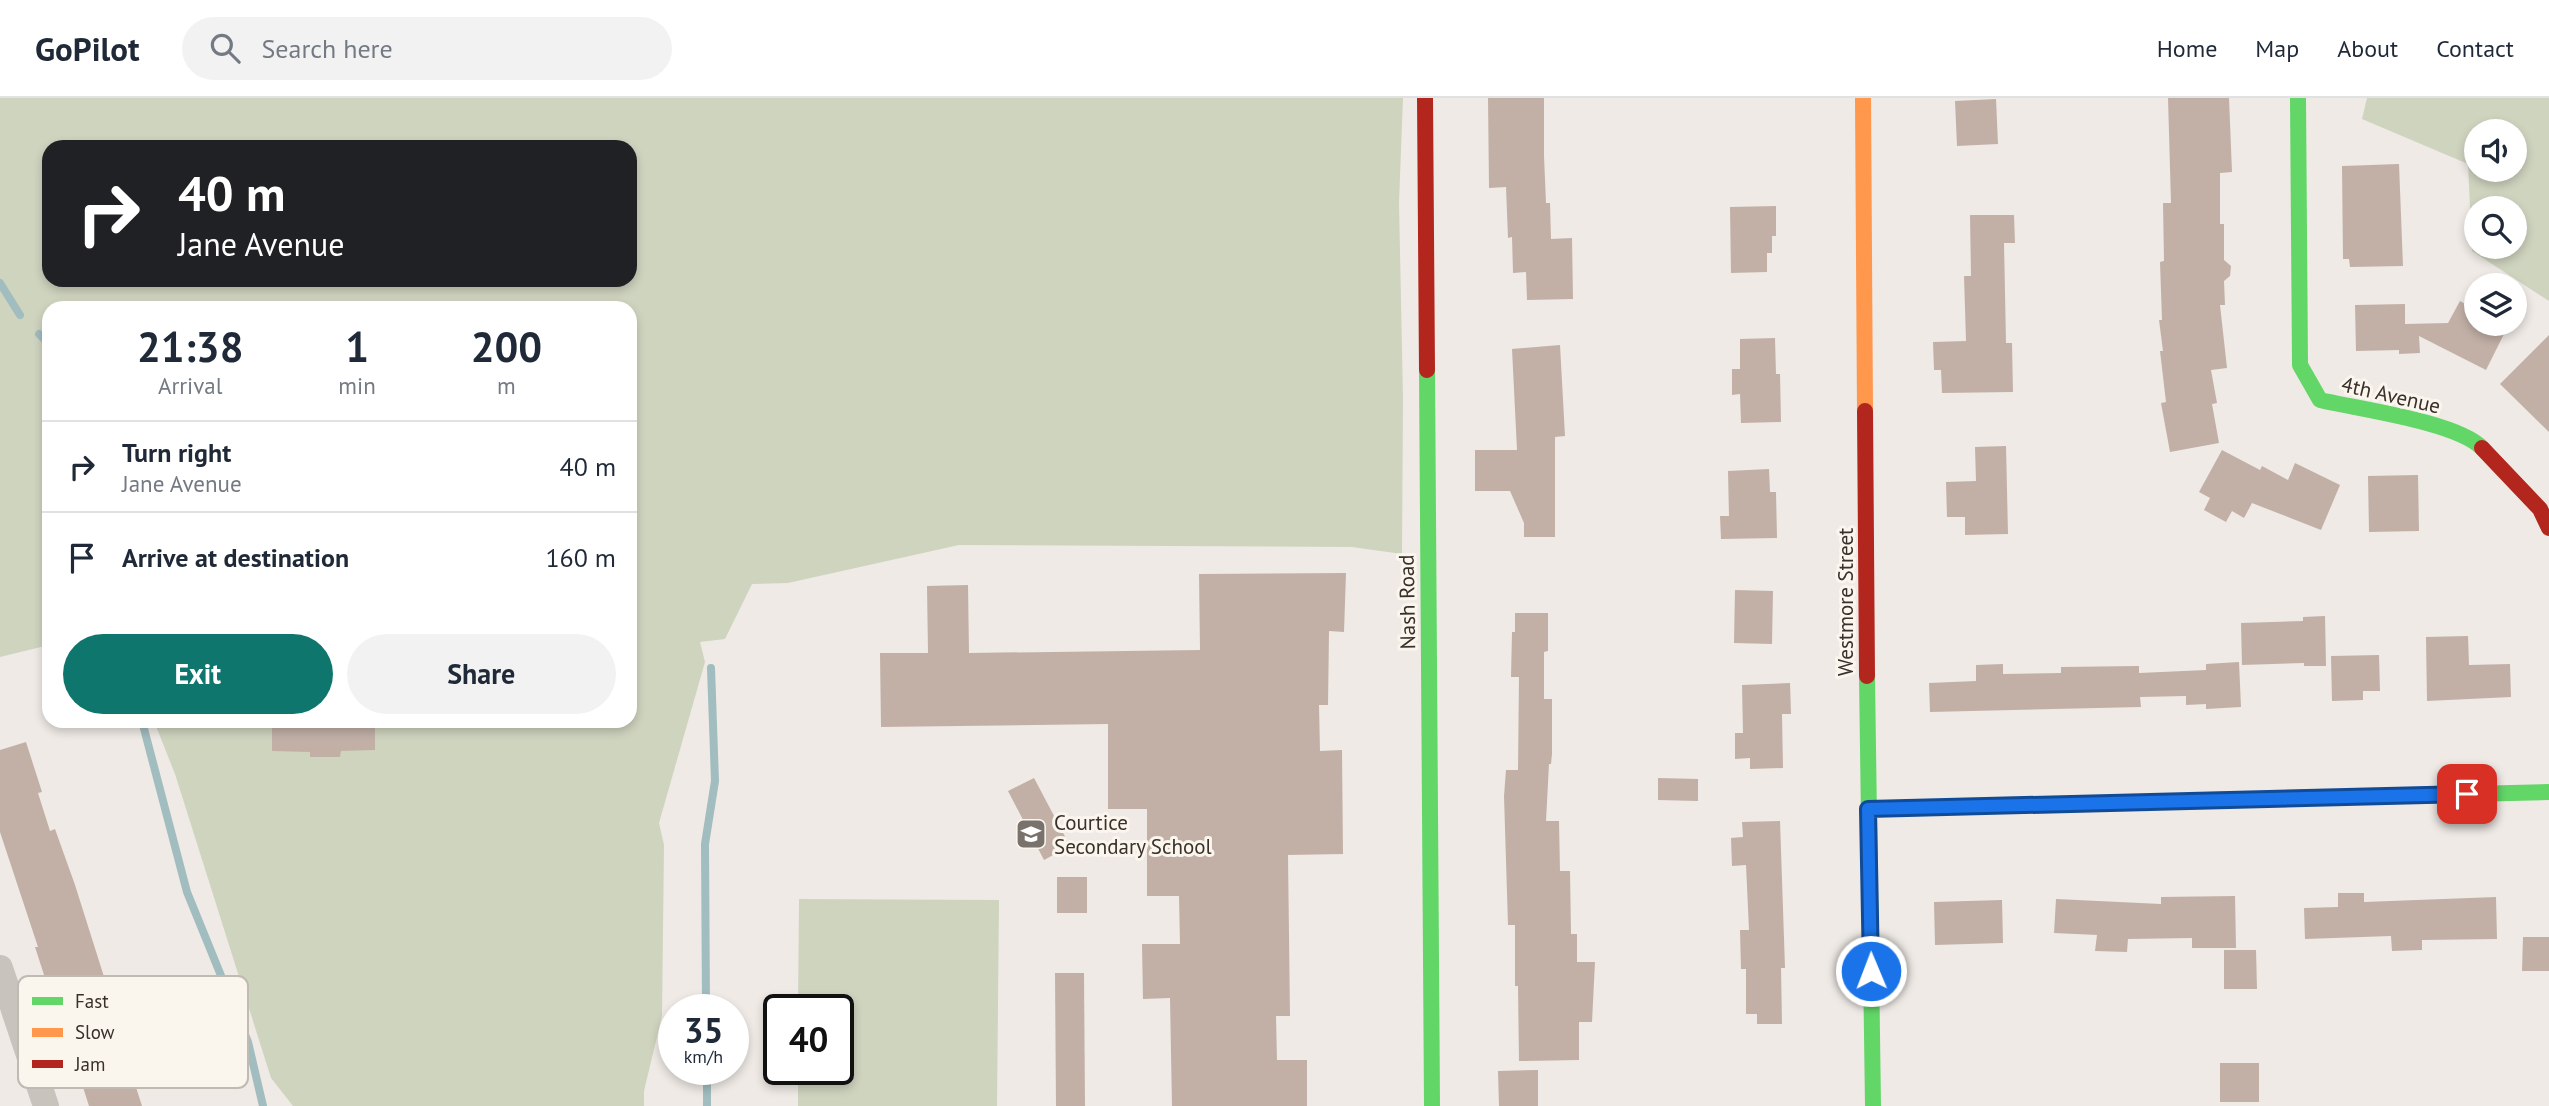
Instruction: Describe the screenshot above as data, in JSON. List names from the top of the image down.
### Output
{
  "streets": {
    "street": ["4th Avenue", "Nash Road", "Westmore Street"]
  },
  "places": {
    "school or university": ["Courtice Secondary School"]
  },
  "legend": ["Fast", "Slow", "Jam"],
  "page": {
    "header": "GoPilot",
    "search": "Search here",
    "nav": [
      "Home",
      "Map",
      "About",
      "Contact"
    ],
    "turn": ["40 m", "Jane Avenue"],
    "eta": [
      "21:38",
      "Arrival",
      "1",
      "min",
      "200",
      "m"
    ],
    "list": [
      {
        "name": "Turn right",
        "note": "Jane Avenue",
        "value": "40 m"
      },
      {
        "name": "Arrive at destination",
        "value": "160 m"
      }
    ],
    "buttons": ["Exit", "Share"],
    "speed": "35 km/h",
    "limit": "40"
  }
}
